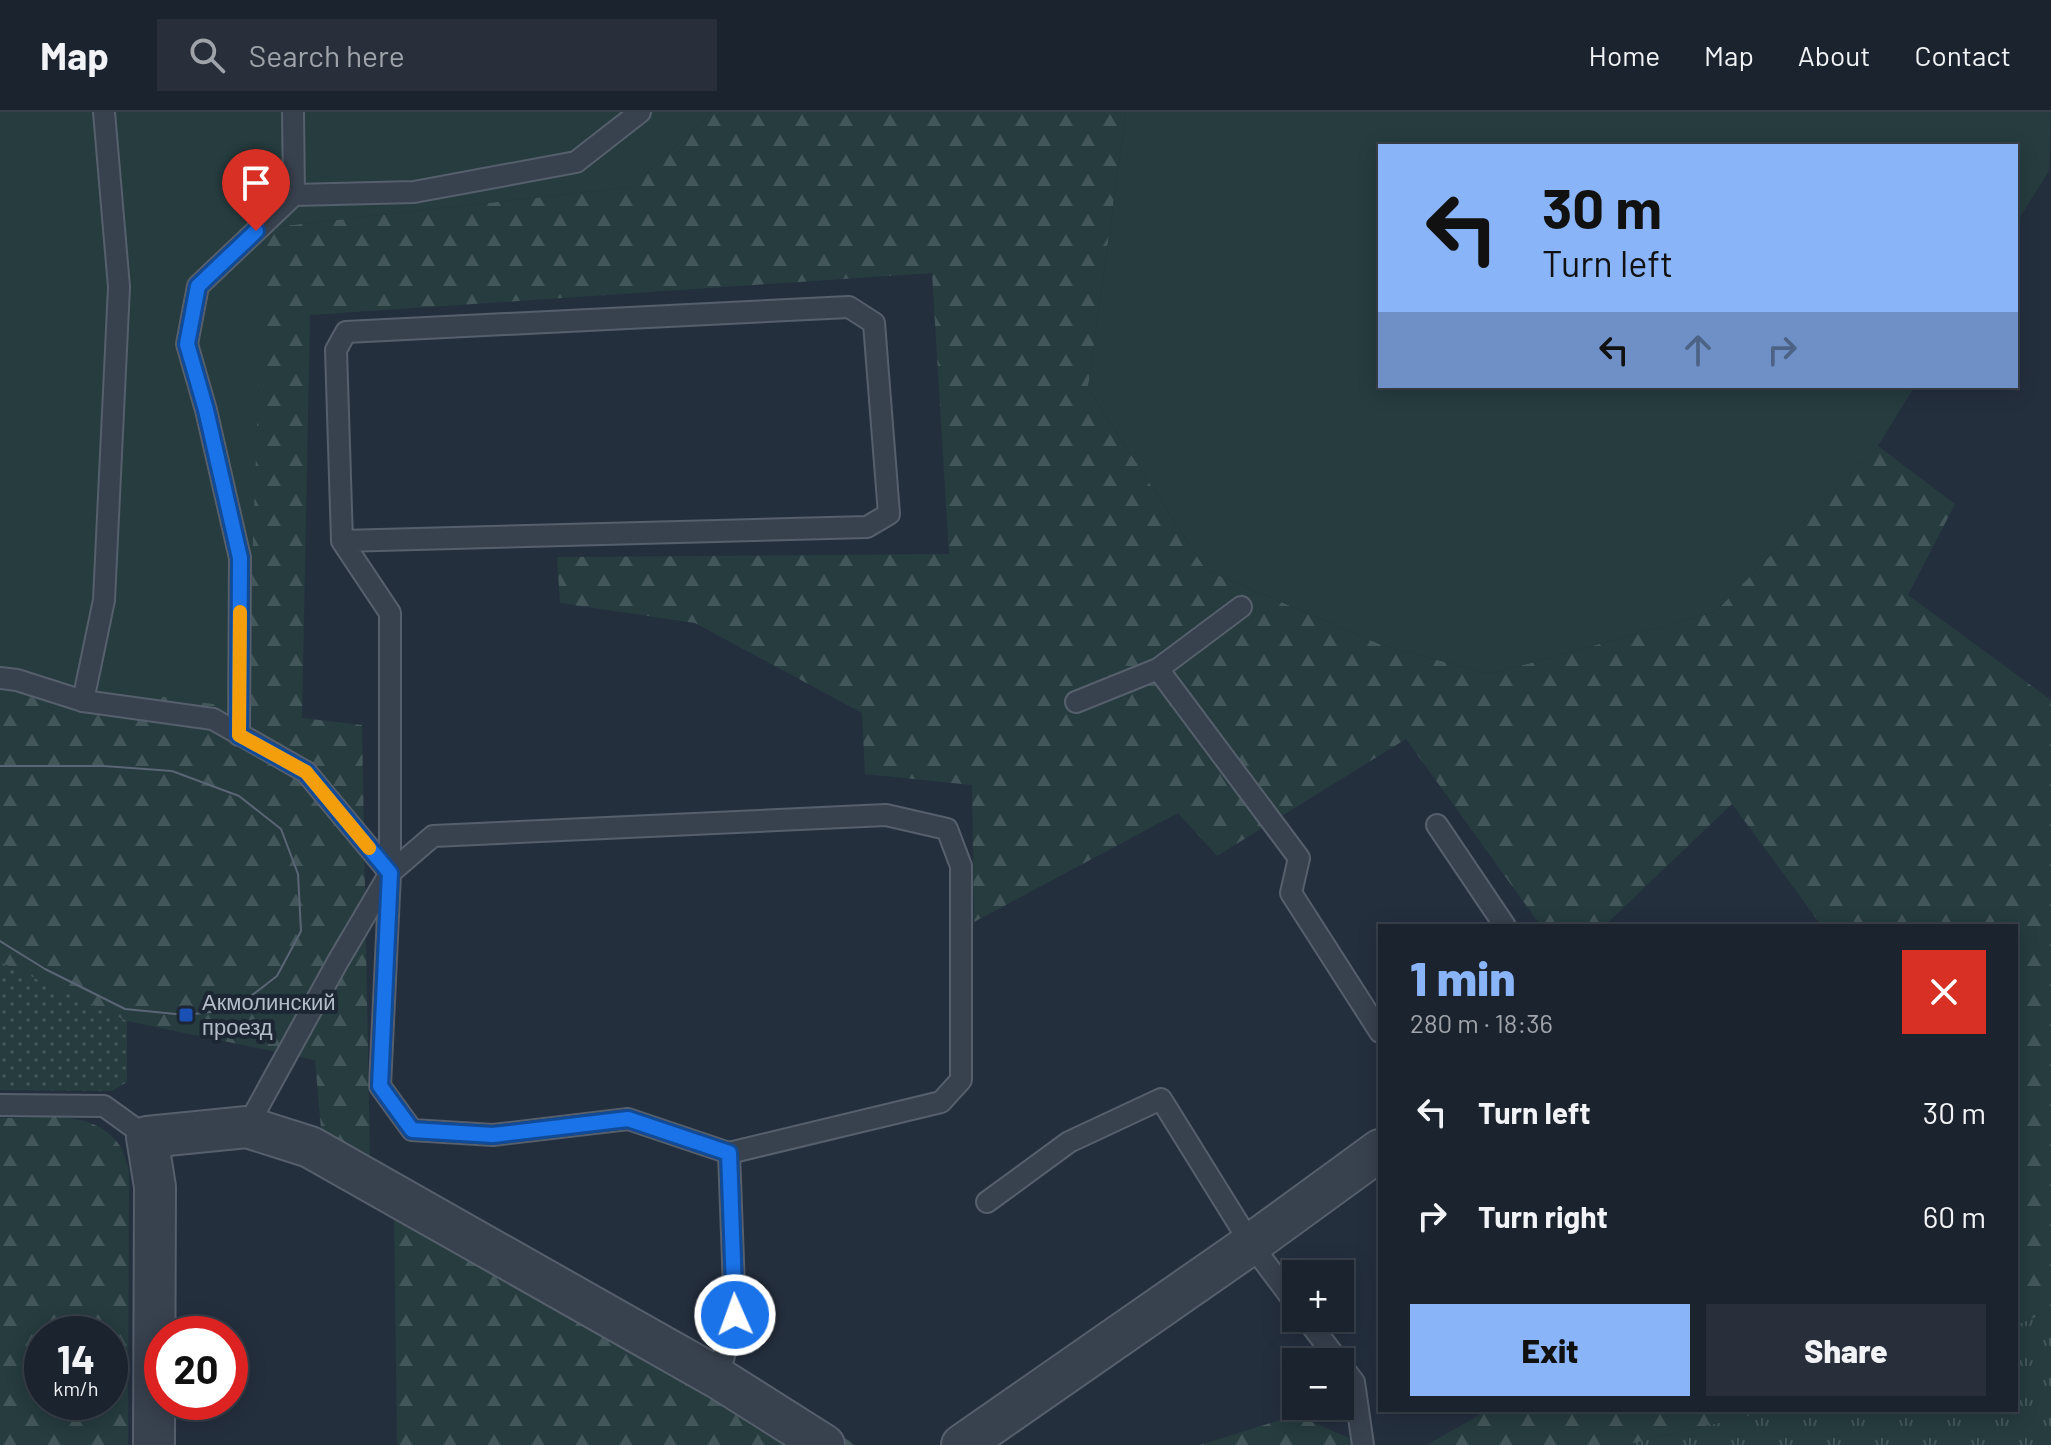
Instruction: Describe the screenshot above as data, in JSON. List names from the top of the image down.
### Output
{
  "places": {
    "transit": ["Акмолинский проезд"]
  },
  "page": {
    "header": "Map",
    "search": "Search here",
    "nav": [
      "Home",
      "Map",
      "About",
      "Contact"
    ],
    "turn": ["30 m", "Turn left"],
    "heading": ["1 min", "280 m · 18:36"],
    "list": [
      {
        "name": "Turn left",
        "value": "30 m"
      },
      {
        "name": "Turn right",
        "value": "60 m"
      }
    ],
    "map_buttons": ["+", "−"],
    "buttons": ["Exit", "Share"],
    "speed": "14 km/h",
    "limit": "20"
  }
}
